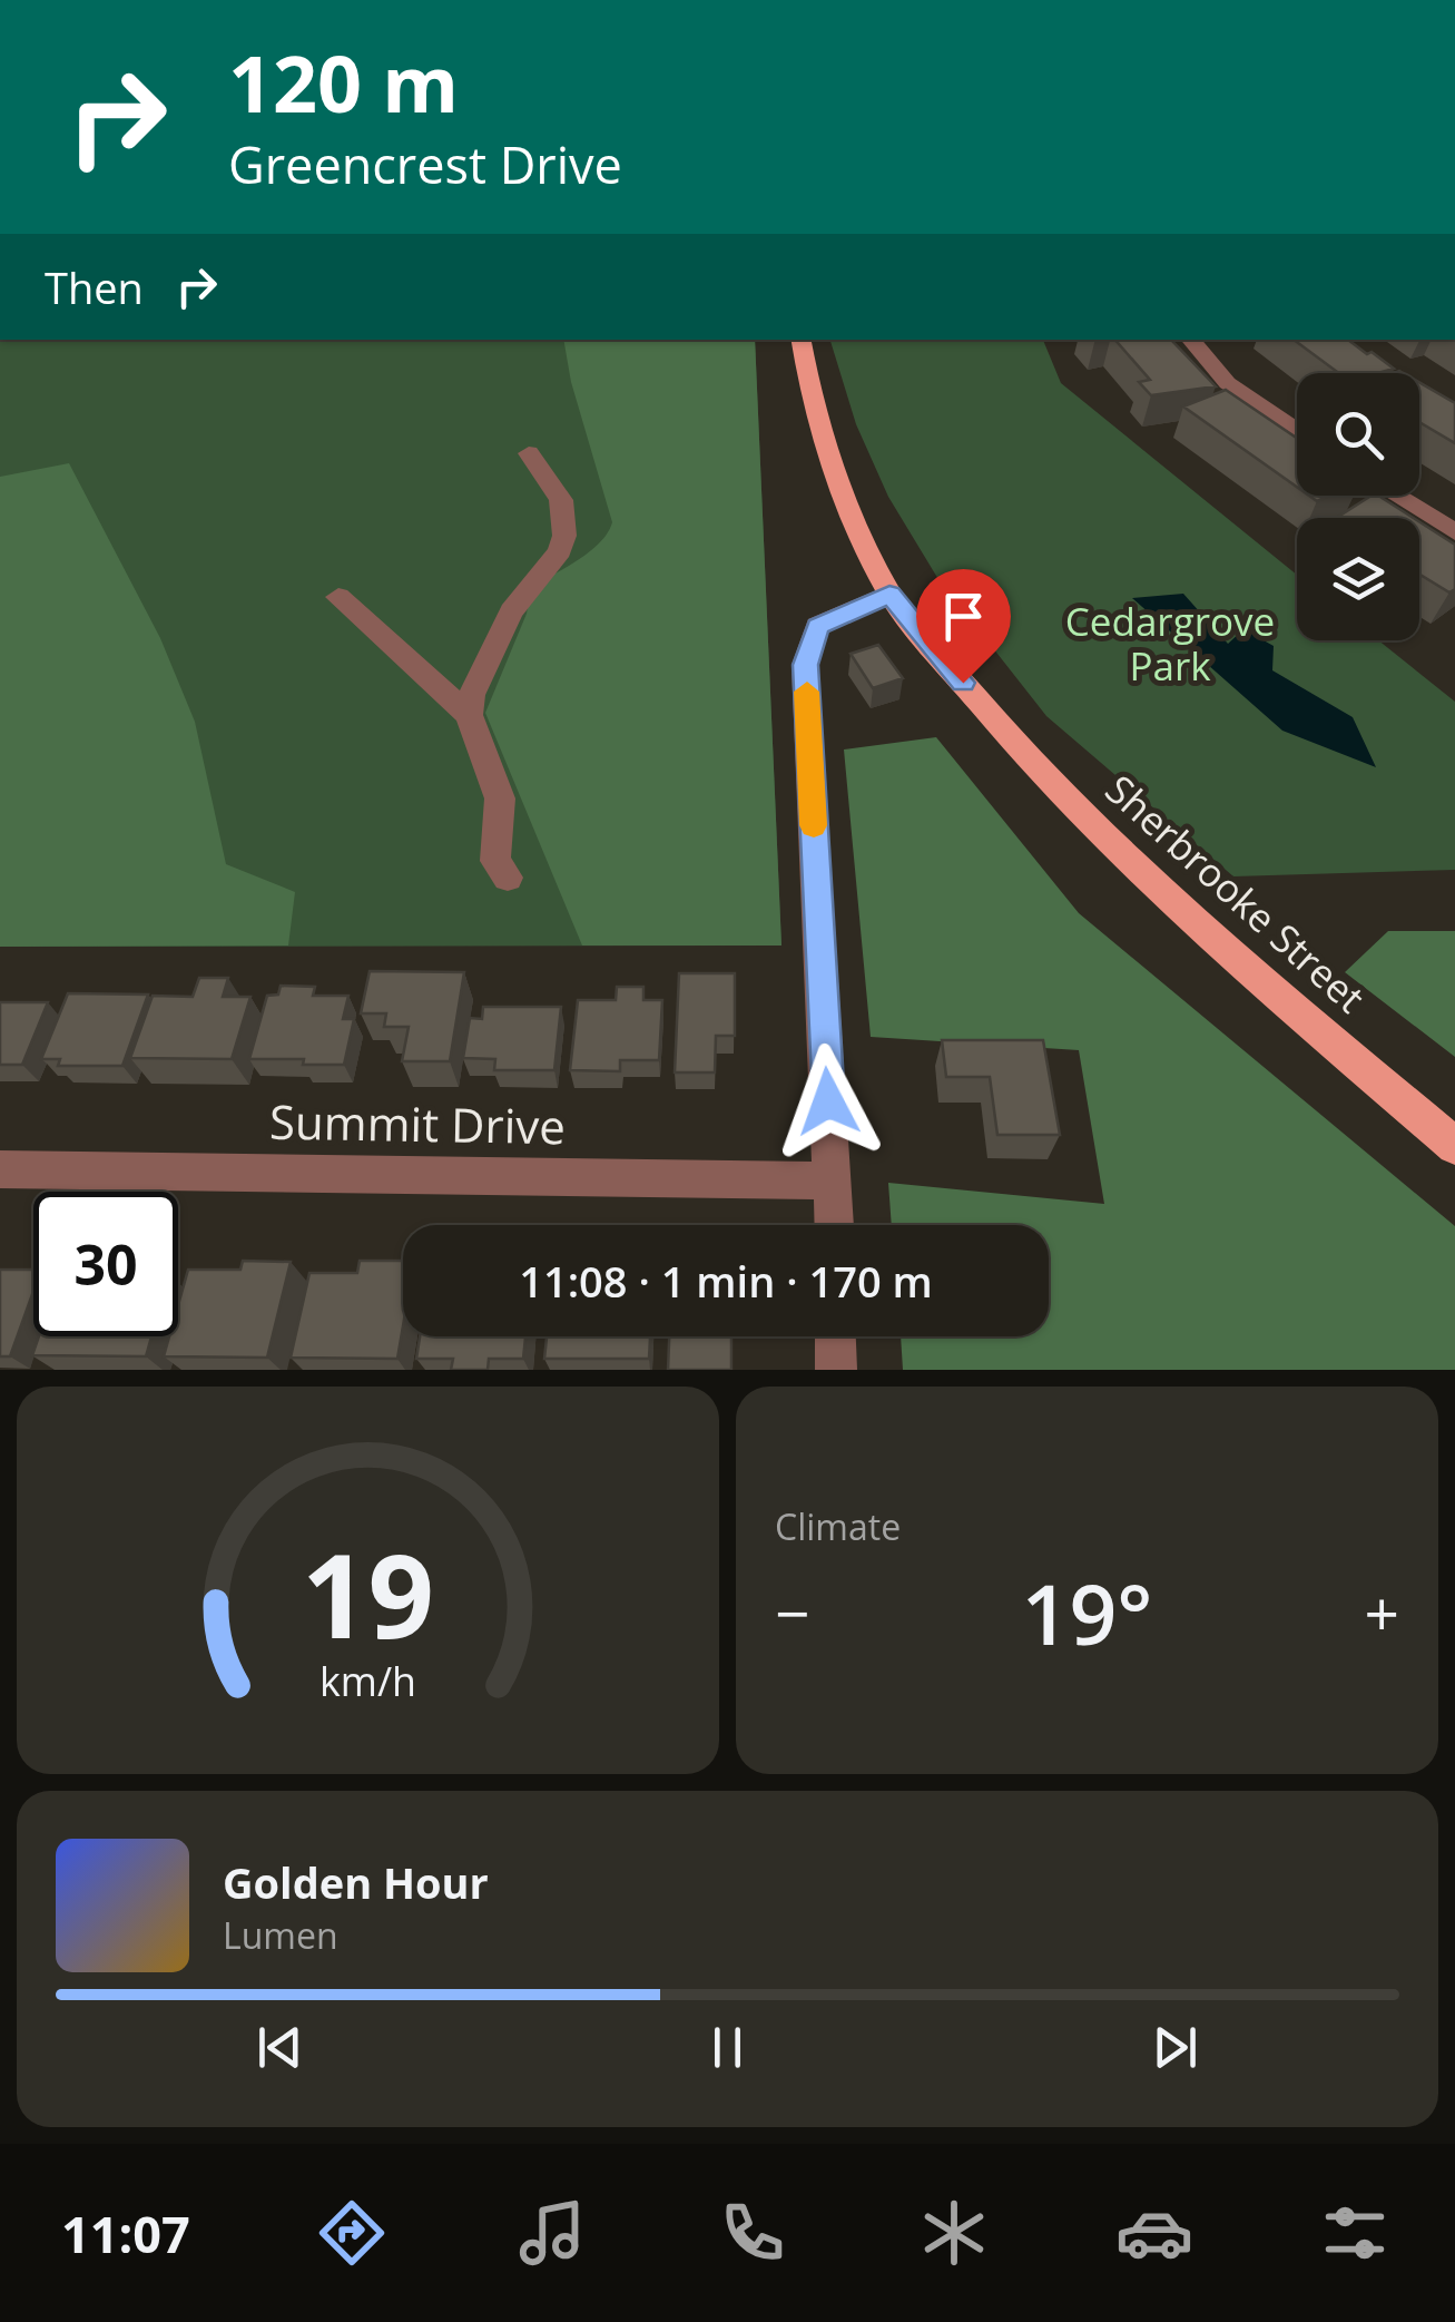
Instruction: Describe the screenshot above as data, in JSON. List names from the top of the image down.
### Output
{
  "streets": {
    "main road": ["Sherbrooke Street"],
    "street": ["Summit Drive"]
  },
  "parks": ["Cedargrove Park"],
  "page": {
    "turn": ["120 m", "Greencrest Drive"],
    "then": "Then",
    "limit": "30",
    "trip": "11:08 · 1 min · 170 m",
    "tile": "Climate",
    "heat": ["−", "19°", "+"],
    "song": ["Golden Hour", "Lumen"],
    "tabs": "11:07",
    "gauge": ["19", "km/h"]
  }
}
